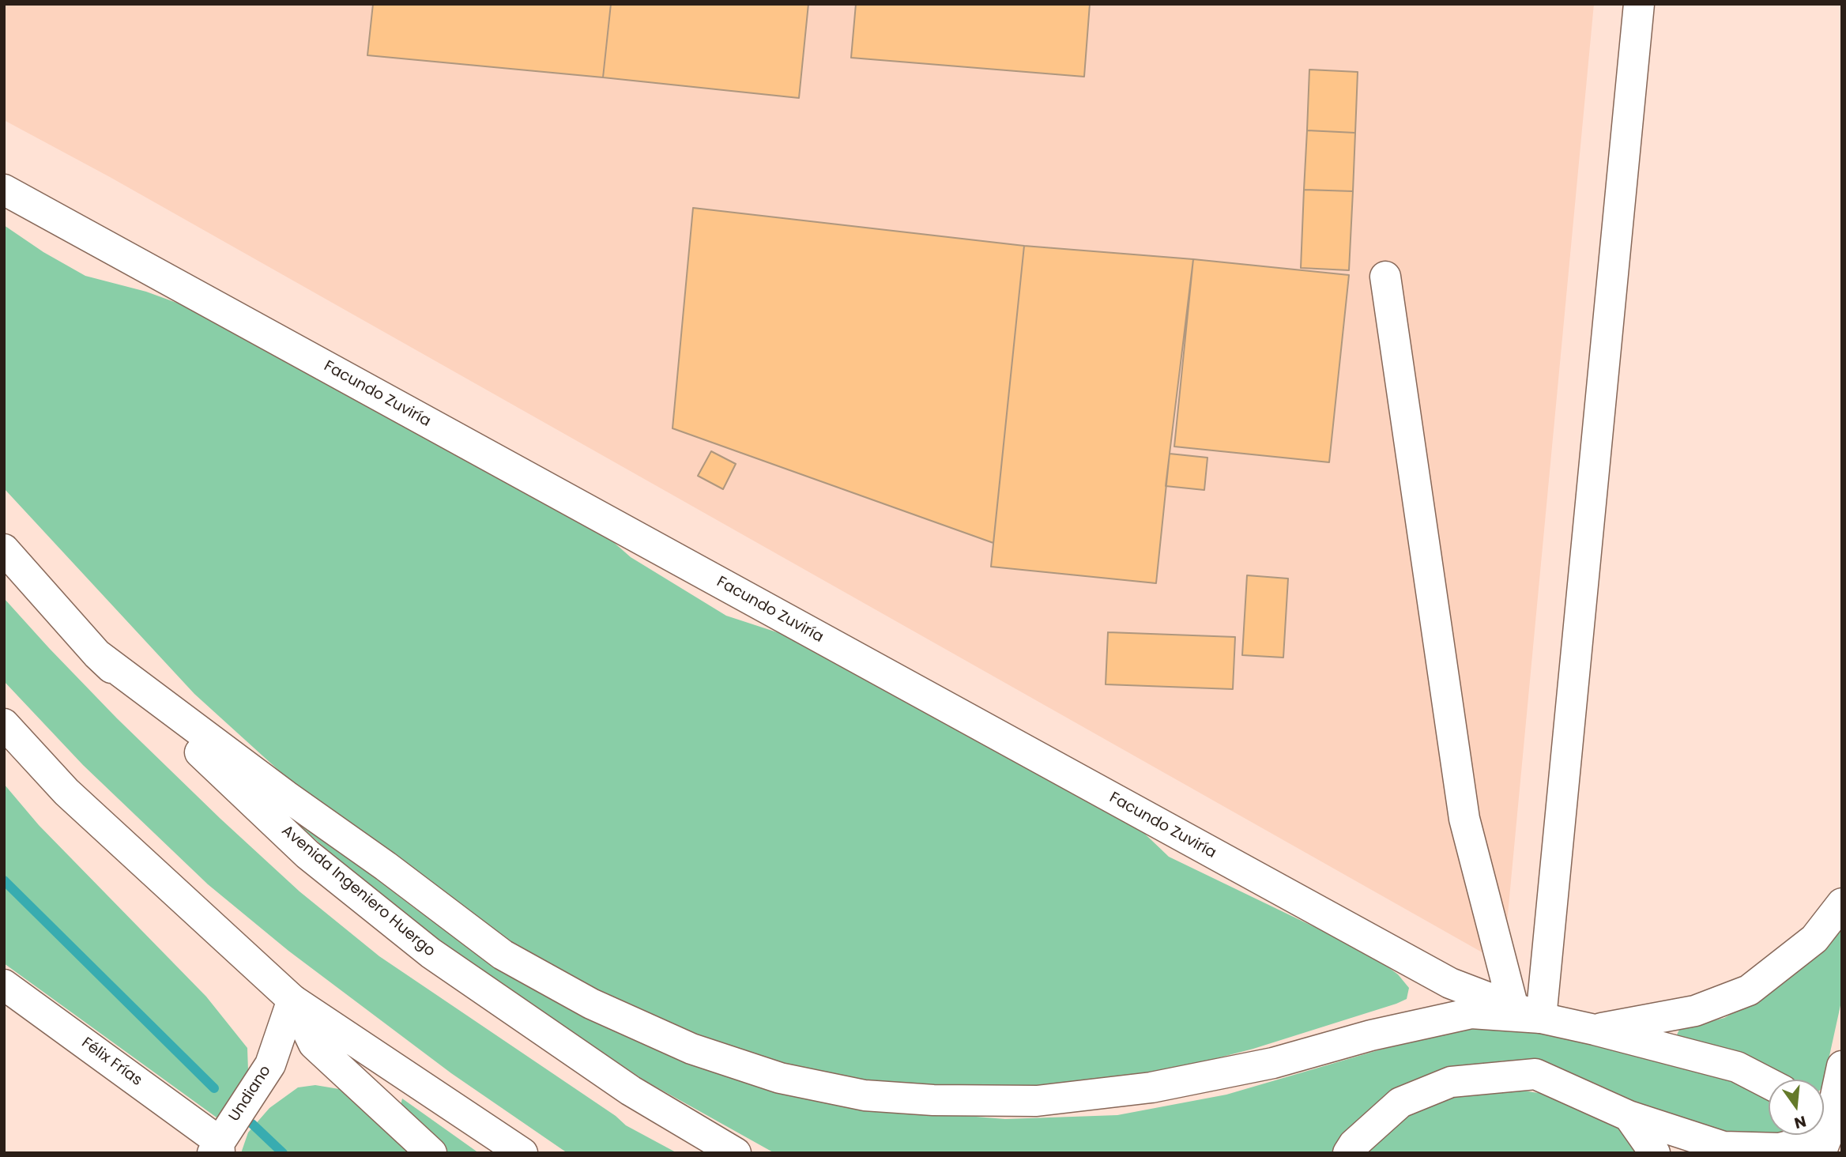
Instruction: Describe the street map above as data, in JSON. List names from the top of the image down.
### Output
{
  "streets": {
    "main road": [
      "Facundo Zuviría",
      "Avenida Ingeniero Huergo",
      "Félix Frías",
      "Undiano"
    ]
  },
  "crossings": [
    ["Félix Frías", "Undiano"]
  ],
  "north": "bottom"
}
